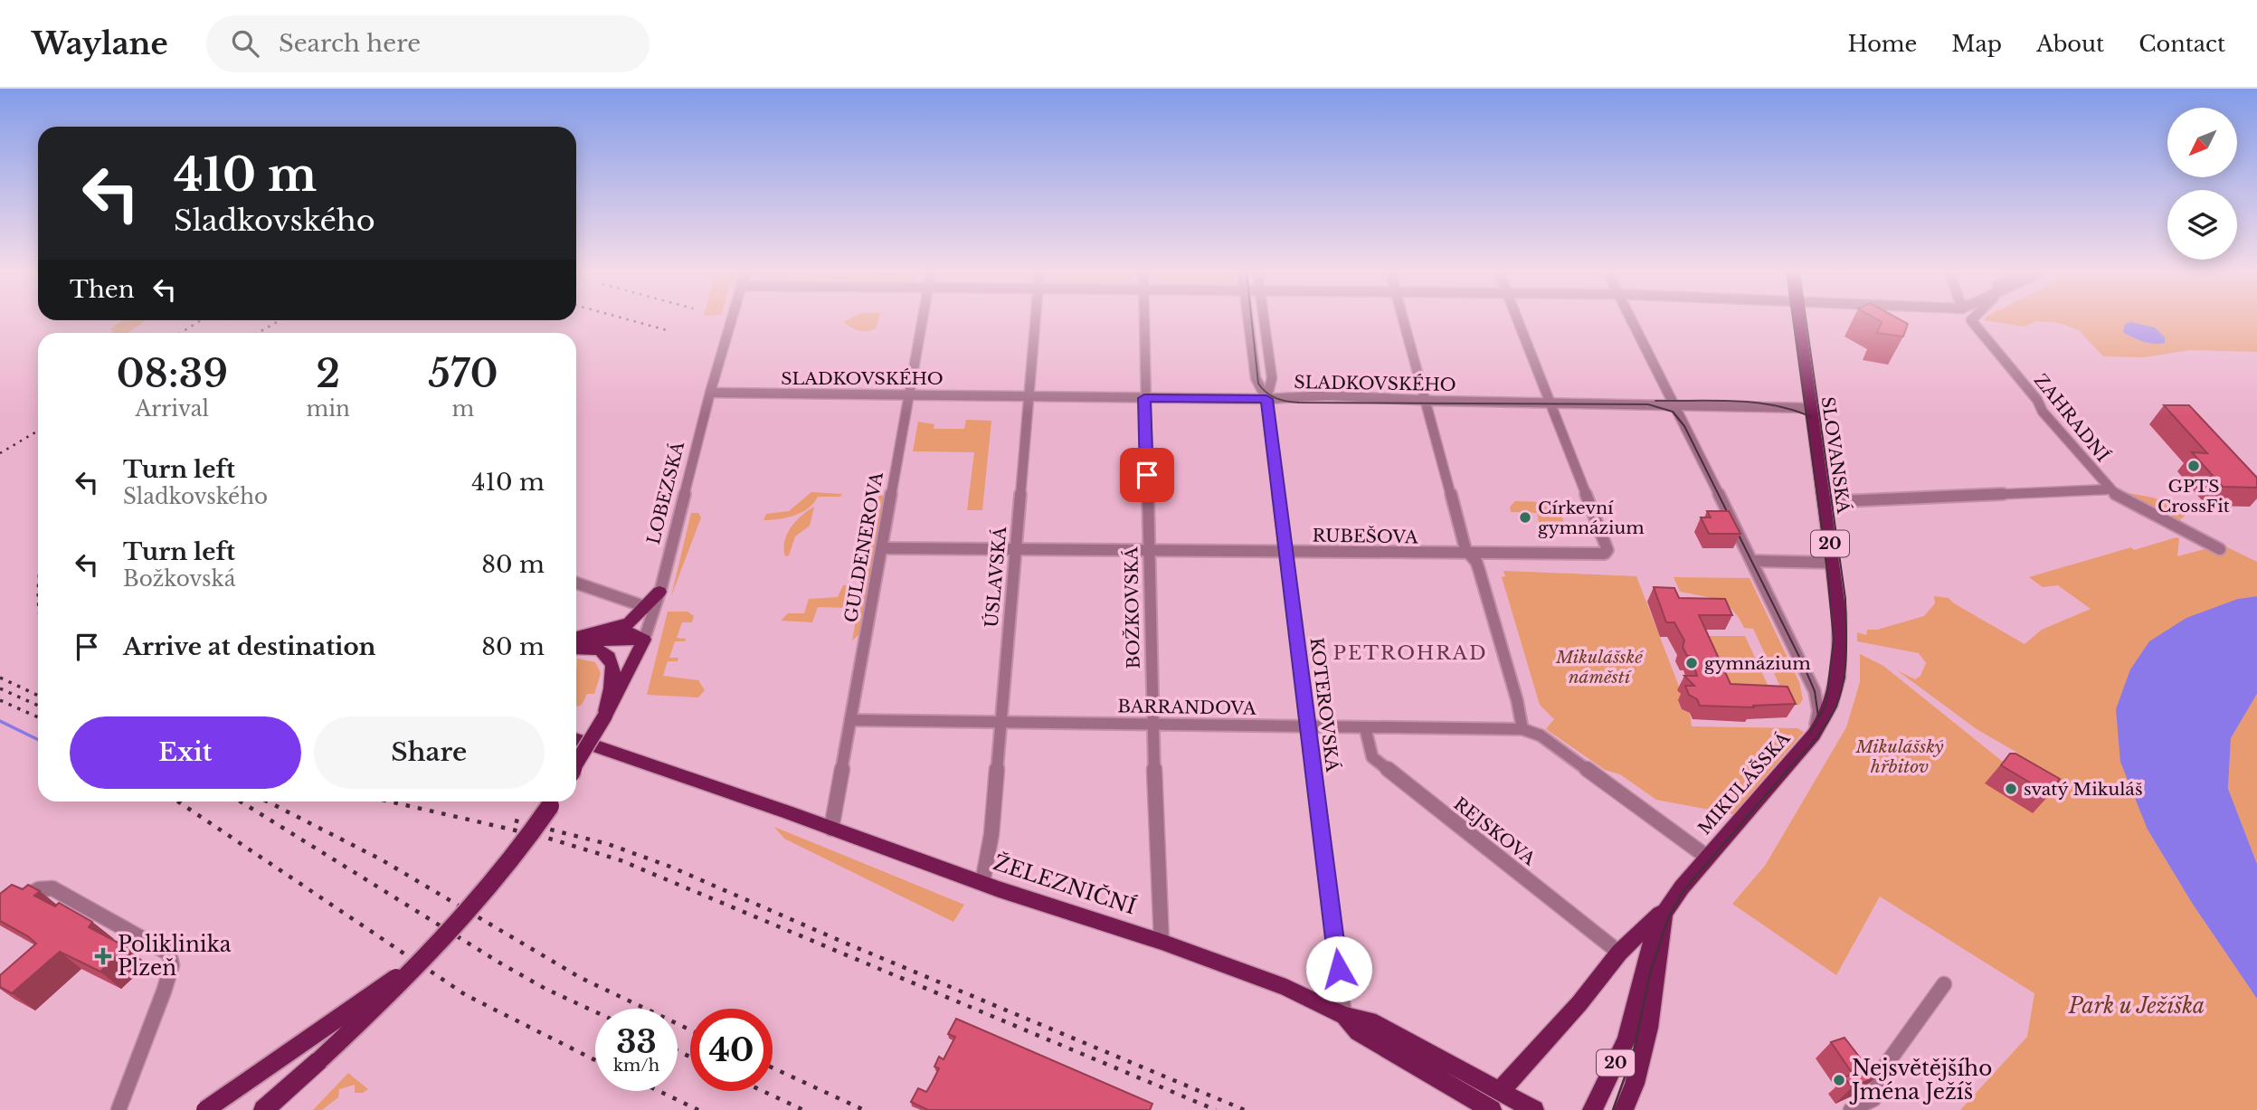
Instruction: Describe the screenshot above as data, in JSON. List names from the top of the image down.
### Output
{
  "streets": {
    "main road": [
      "SLOVANSKÁ",
      "20",
      "MIKULÁŠSKÁ",
      "ŽELEZNIČNÍ"
    ],
    "street": [
      "SLADKOVSKÉHO",
      "ZAHRADNÍ",
      "LOBEZSKÁ",
      "RUBEŠOVA",
      "GULDENEROVA",
      "ÚSLAVSKÁ",
      "BOŽKOVSKÁ",
      "KOTEROVSKÁ",
      "BARRANDOVA",
      "REJSKOVA"
    ]
  },
  "crossings": [
    ["SLADKOVSKÉHO", "SLOVANSKÁ"],
    ["SLADKOVSKÉHO", "LOBEZSKÁ"],
    ["SLADKOVSKÉHO", "GULDENEROVA"],
    ["SLADKOVSKÉHO", "ÚSLAVSKÁ"],
    ["SLADKOVSKÉHO", "BOŽKOVSKÁ"],
    ["SLADKOVSKÉHO", "KOTEROVSKÁ"],
    ["SLOVANSKÁ", "MIKULÁŠSKÁ"],
    ["RUBEŠOVA", "GULDENEROVA"],
    ["RUBEŠOVA", "ÚSLAVSKÁ"],
    ["RUBEŠOVA", "BOŽKOVSKÁ"],
    ["RUBEŠOVA", "KOTEROVSKÁ"],
    ["GULDENEROVA", "BARRANDOVA"],
    ["GULDENEROVA", "ŽELEZNIČNÍ"],
    ["ÚSLAVSKÁ", "BARRANDOVA"],
    ["ÚSLAVSKÁ", "ŽELEZNIČNÍ"],
    ["BOŽKOVSKÁ", "BARRANDOVA"],
    ["BOŽKOVSKÁ", "ŽELEZNIČNÍ"],
    ["KOTEROVSKÁ", "BARRANDOVA"],
    ["KOTEROVSKÁ", "ŽELEZNIČNÍ"],
    ["BARRANDOVA", "REJSKOVA"]
  ],
  "districts": ["PETROHRAD"],
  "parks": ["Mikulášské náměstí", "Mikulášský hřbitov", "Park u Ježíška"],
  "places": {
    "other": [
      "GPTS CrossFit",
      "Církevní gymnázium",
      "gymnázium",
      "svatý Mikuláš",
      "Nejsvětějšího Jména Ježíš"
    ],
    "health": ["Poliklinika Plzeň"]
  },
  "north": "bottom left",
  "page": {
    "header": "Waylane",
    "search": "Search here",
    "nav": [
      "Home",
      "Map",
      "About",
      "Contact"
    ],
    "turn": ["410 m", "Sladkovského"],
    "then": "Then",
    "eta": [
      "08:39",
      "Arrival",
      "2",
      "min",
      "570",
      "m"
    ],
    "list": [
      {
        "name": "Turn left",
        "note": "Sladkovského",
        "value": "410 m"
      },
      {
        "name": "Turn left",
        "note": "Božkovská",
        "value": "80 m"
      },
      {
        "name": "Arrive at destination",
        "value": "80 m"
      }
    ],
    "buttons": ["Exit", "Share"],
    "speed": "33 km/h",
    "limit": "40"
  }
}
